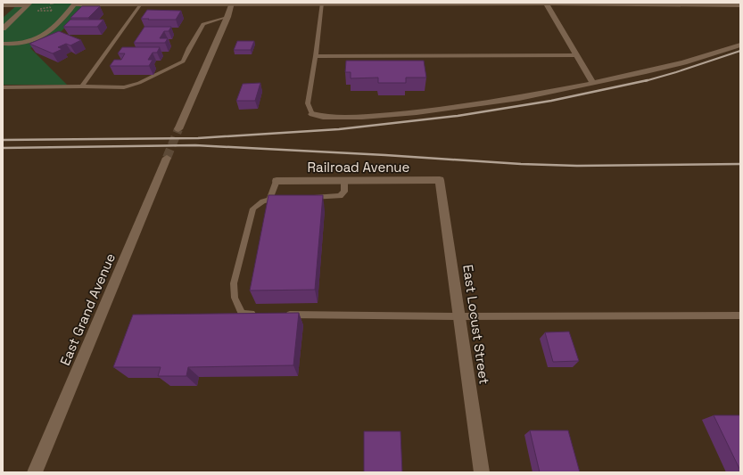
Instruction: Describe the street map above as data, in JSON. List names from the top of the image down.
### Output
{
  "streets": {
    "street": ["Railroad Avenue", "East Grand Avenue", "East Locust Street"]
  },
  "crossings": [
    ["Railroad Avenue", "East Locust Street"]
  ]
}
